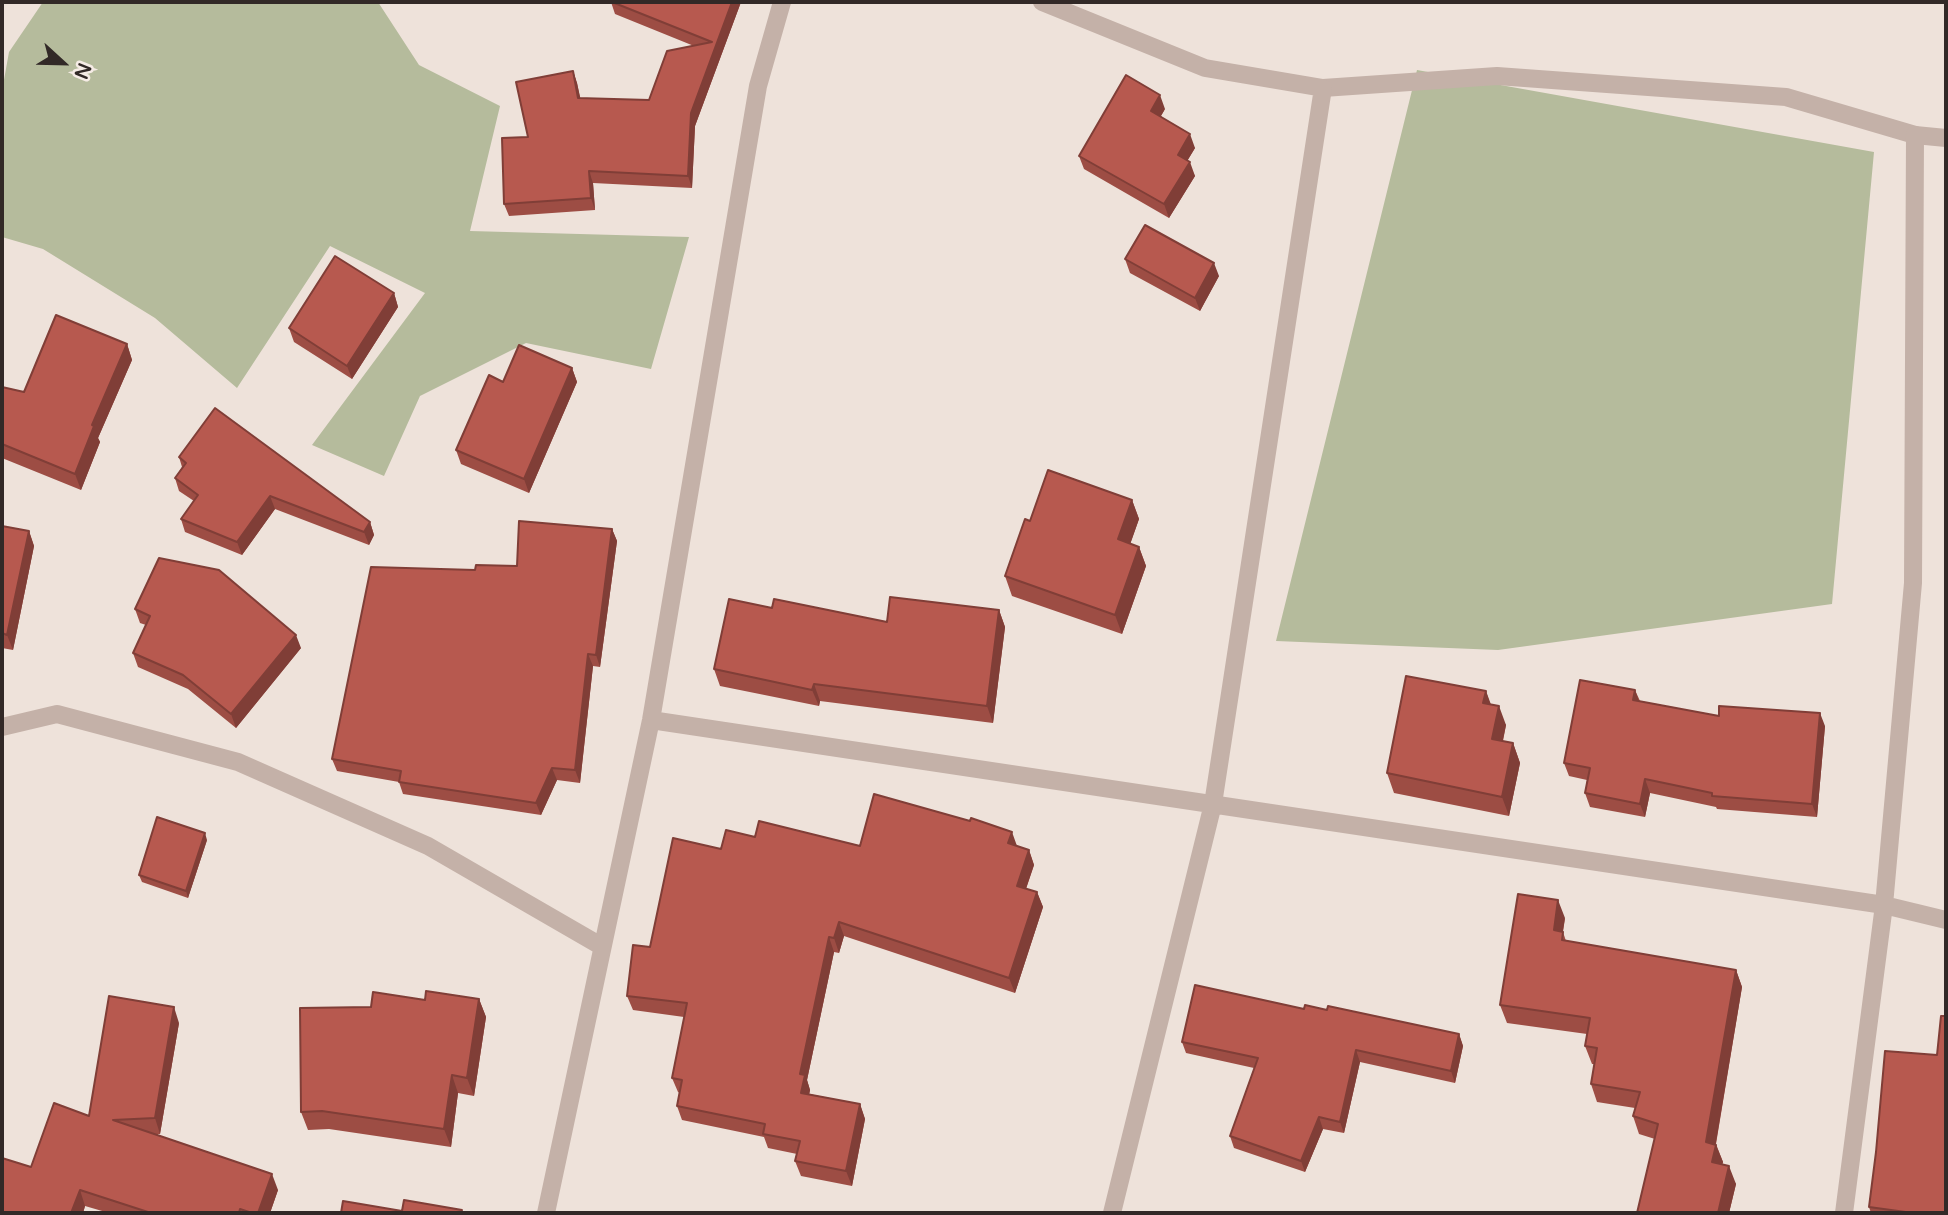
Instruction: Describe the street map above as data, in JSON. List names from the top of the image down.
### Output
{
  "north": "right"
}
